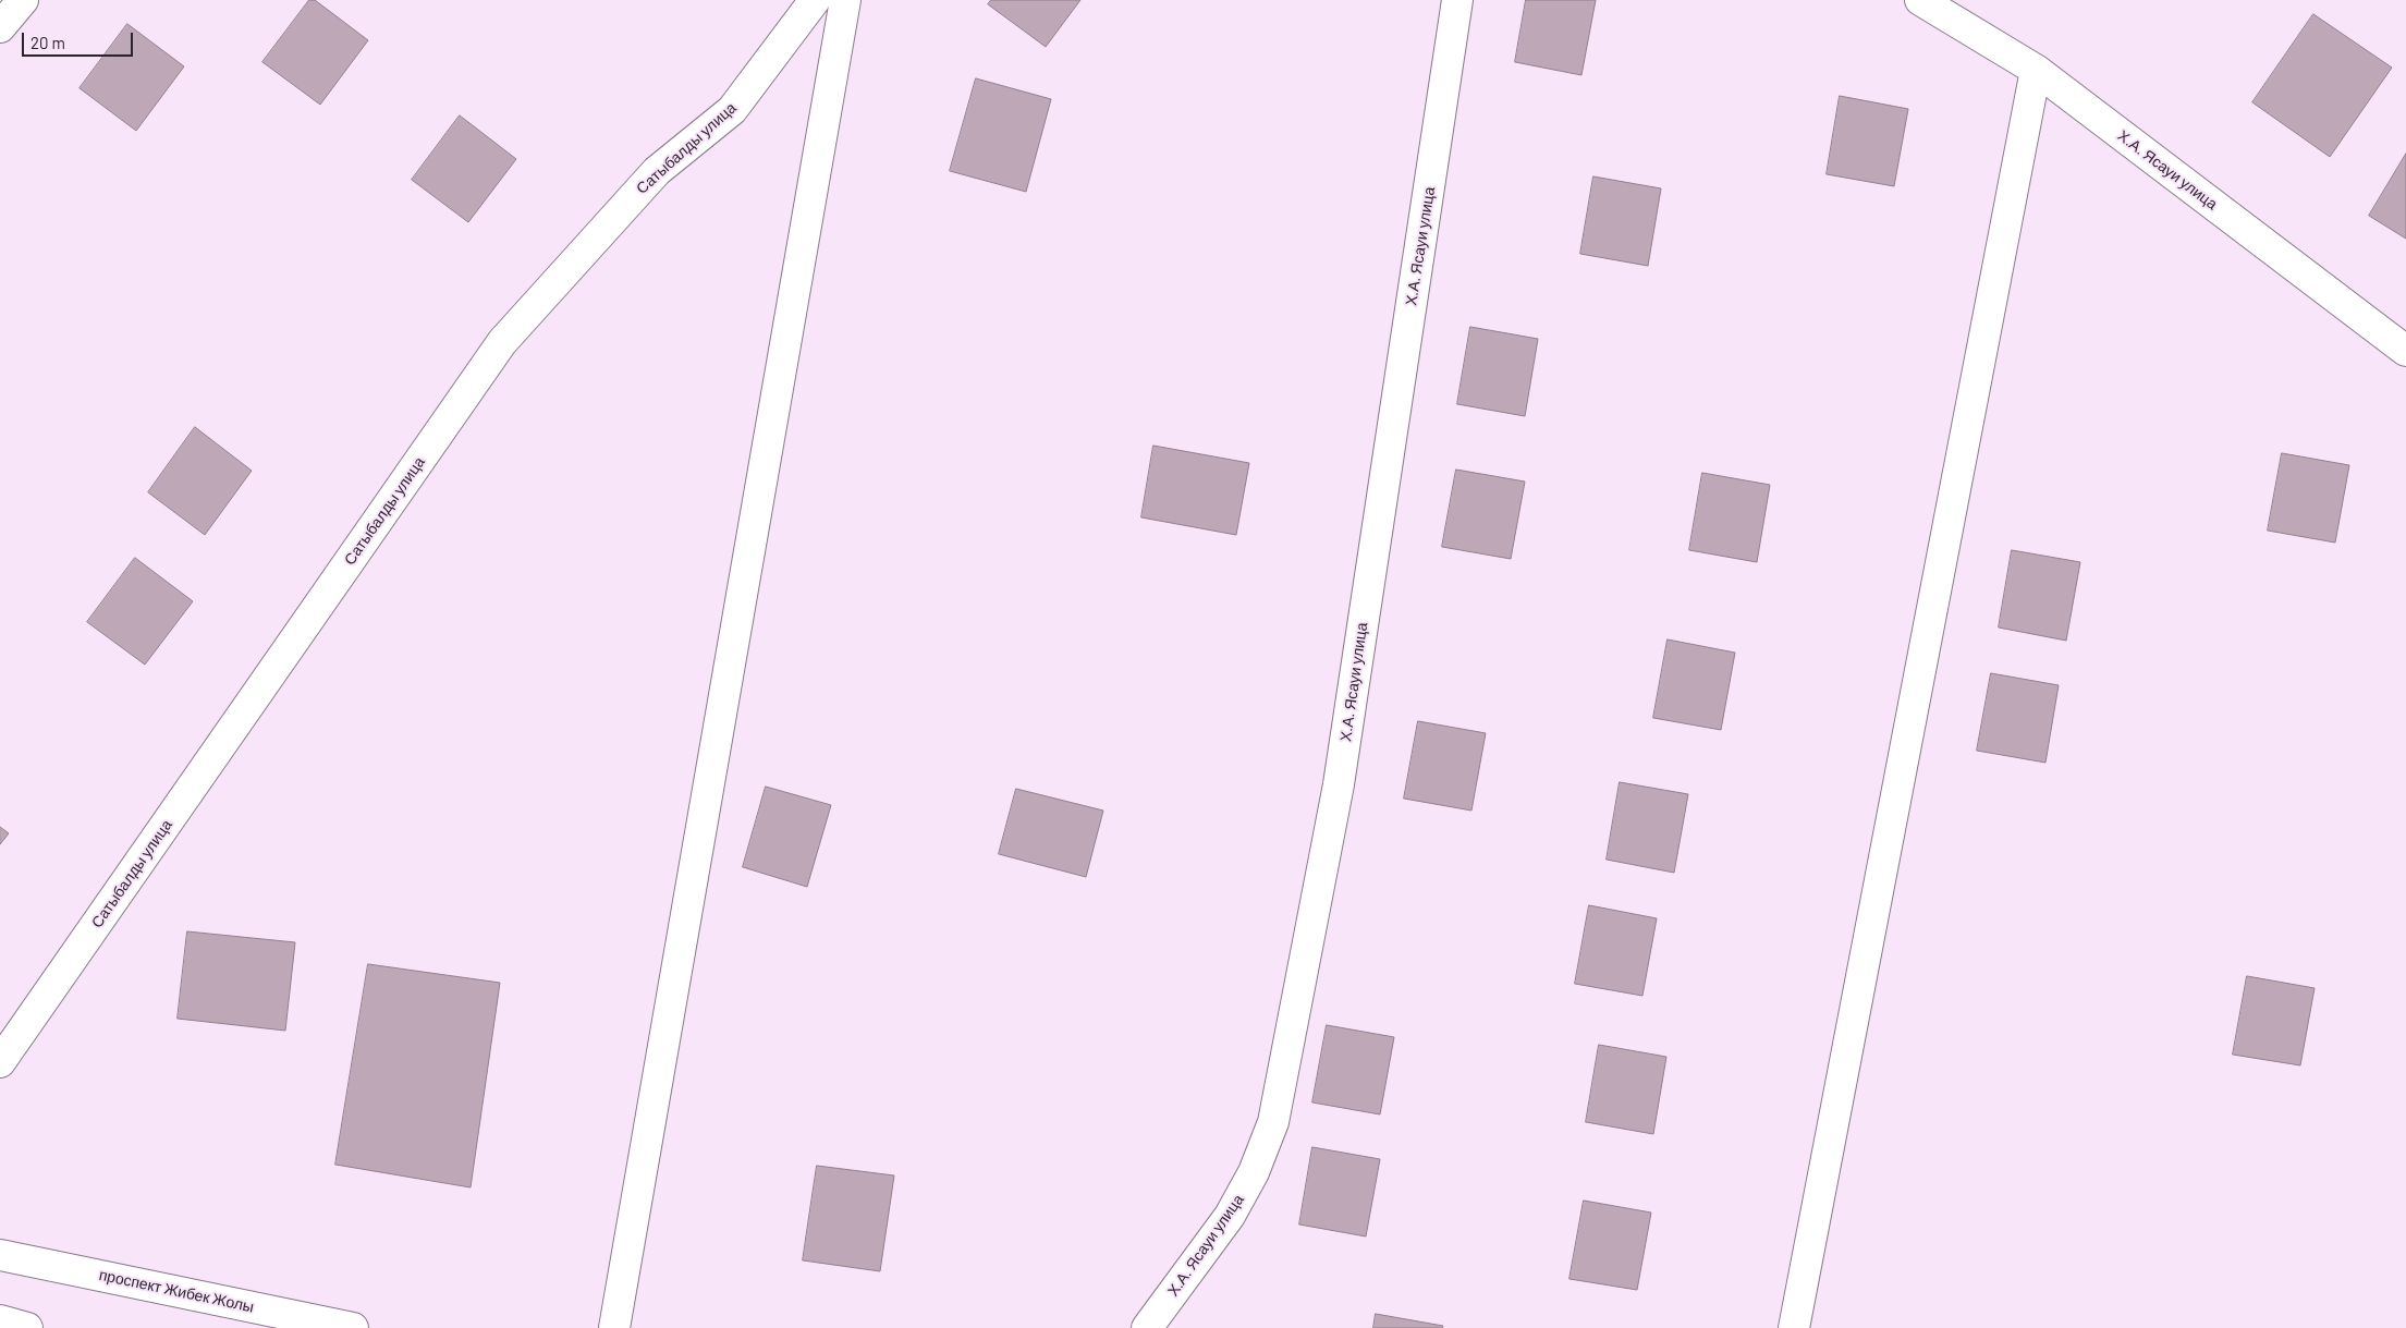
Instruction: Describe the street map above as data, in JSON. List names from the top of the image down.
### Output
{
  "streets": {
    "street": ["Сатыбалды улица", "Х.А. Ясауи улица", "проспект Жибек Жолы"]
  },
  "scale_bar": "20 m"
}
